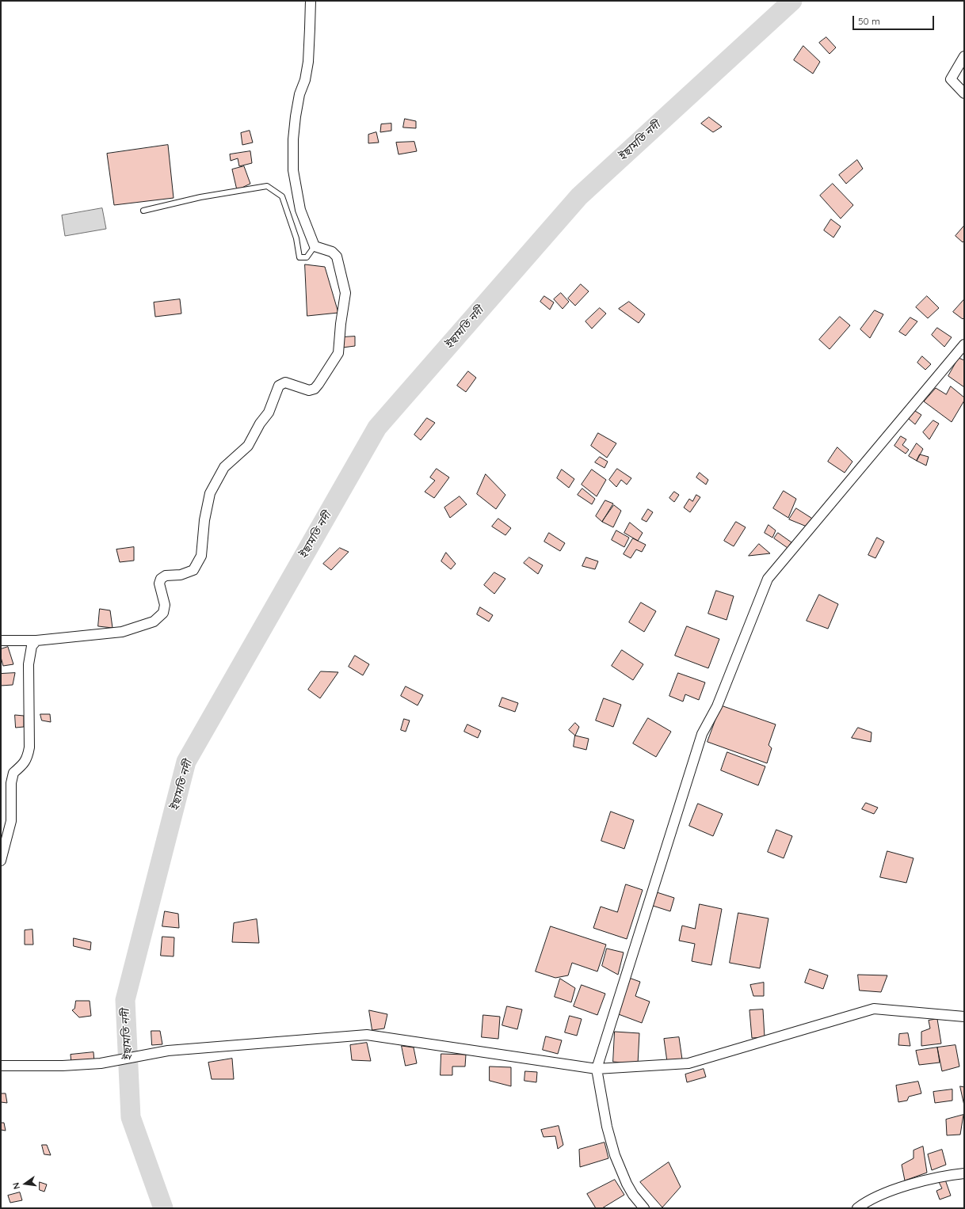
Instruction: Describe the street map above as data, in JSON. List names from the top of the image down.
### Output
{
  "water": ["ইছামতি নদী"],
  "scale_bar": "50 m",
  "north": "left"
}
